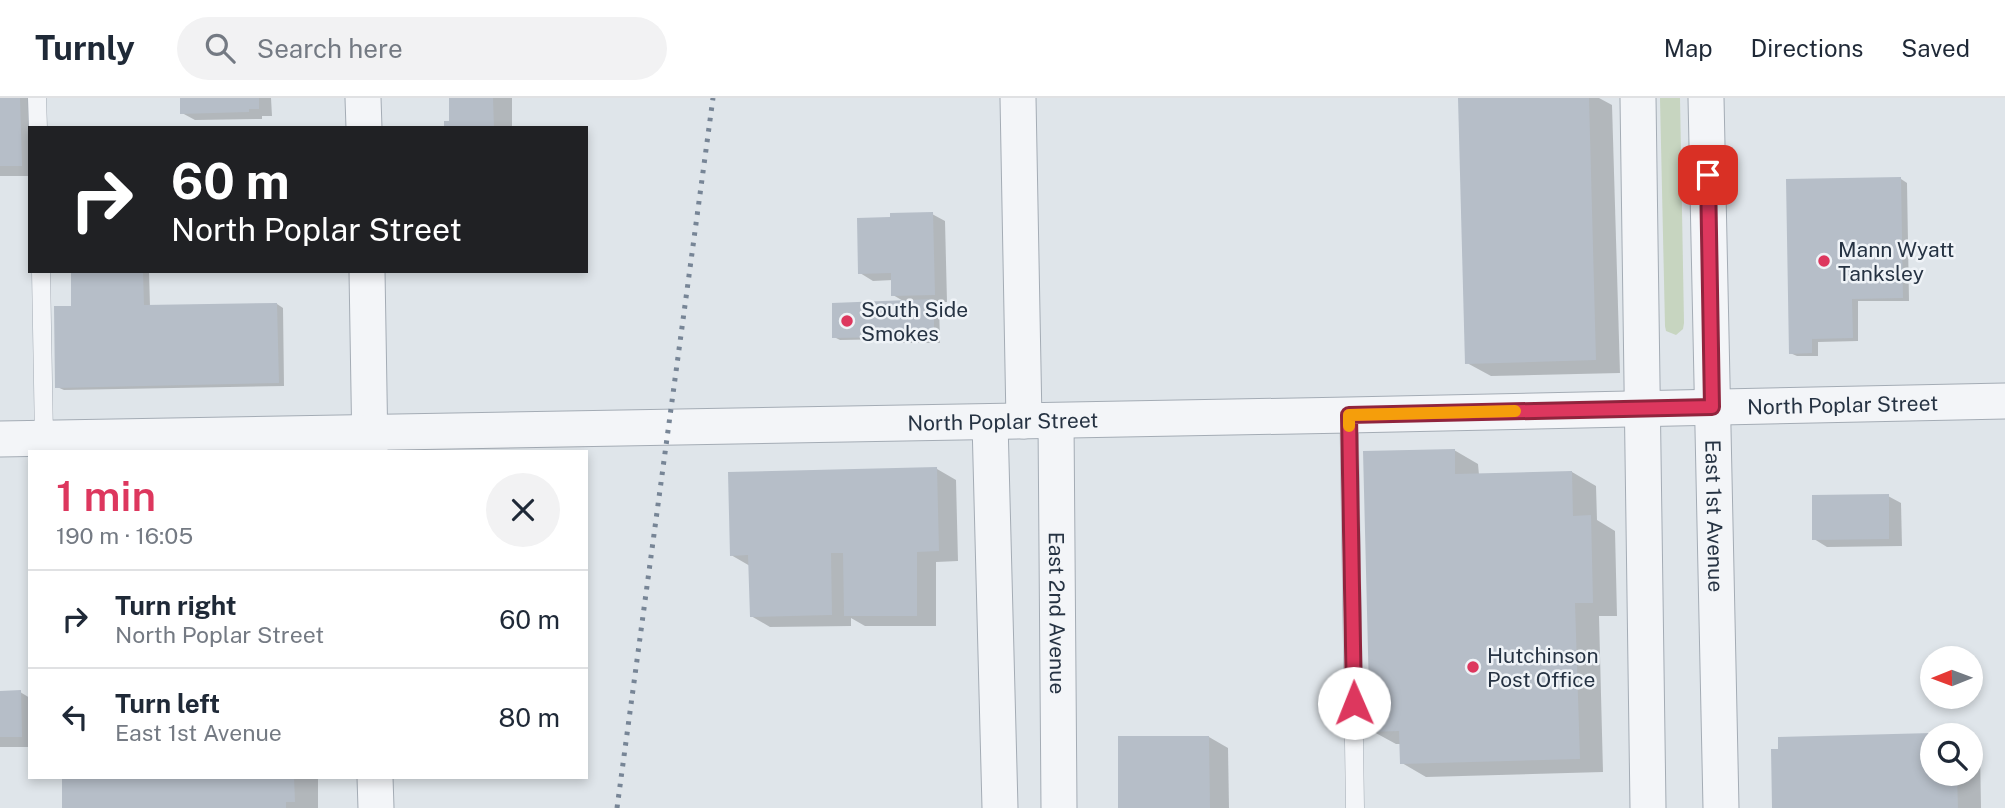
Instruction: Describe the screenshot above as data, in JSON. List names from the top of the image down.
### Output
{
  "streets": {
    "street": ["North Poplar Street", "East 1st Avenue", "East 2nd Avenue"]
  },
  "crossings": [
    ["North Poplar Street", "East 1st Avenue"],
    ["North Poplar Street", "East 2nd Avenue"]
  ],
  "places": ["Mann Wyatt Tanksley", "South Side Smokes", "Hutchinson Post Office"],
  "north": "left",
  "page": {
    "header": "Turnly",
    "search": "Search here",
    "nav": ["Map", "Directions", "Saved"],
    "turn": ["60 m", "North Poplar Street"],
    "heading": ["1 min", "190 m · 16:05"],
    "list": [
      {
        "name": "Turn right",
        "note": "North Poplar Street",
        "value": "60 m"
      },
      {
        "name": "Turn left",
        "note": "East 1st Avenue",
        "value": "80 m"
      }
    ]
  }
}
